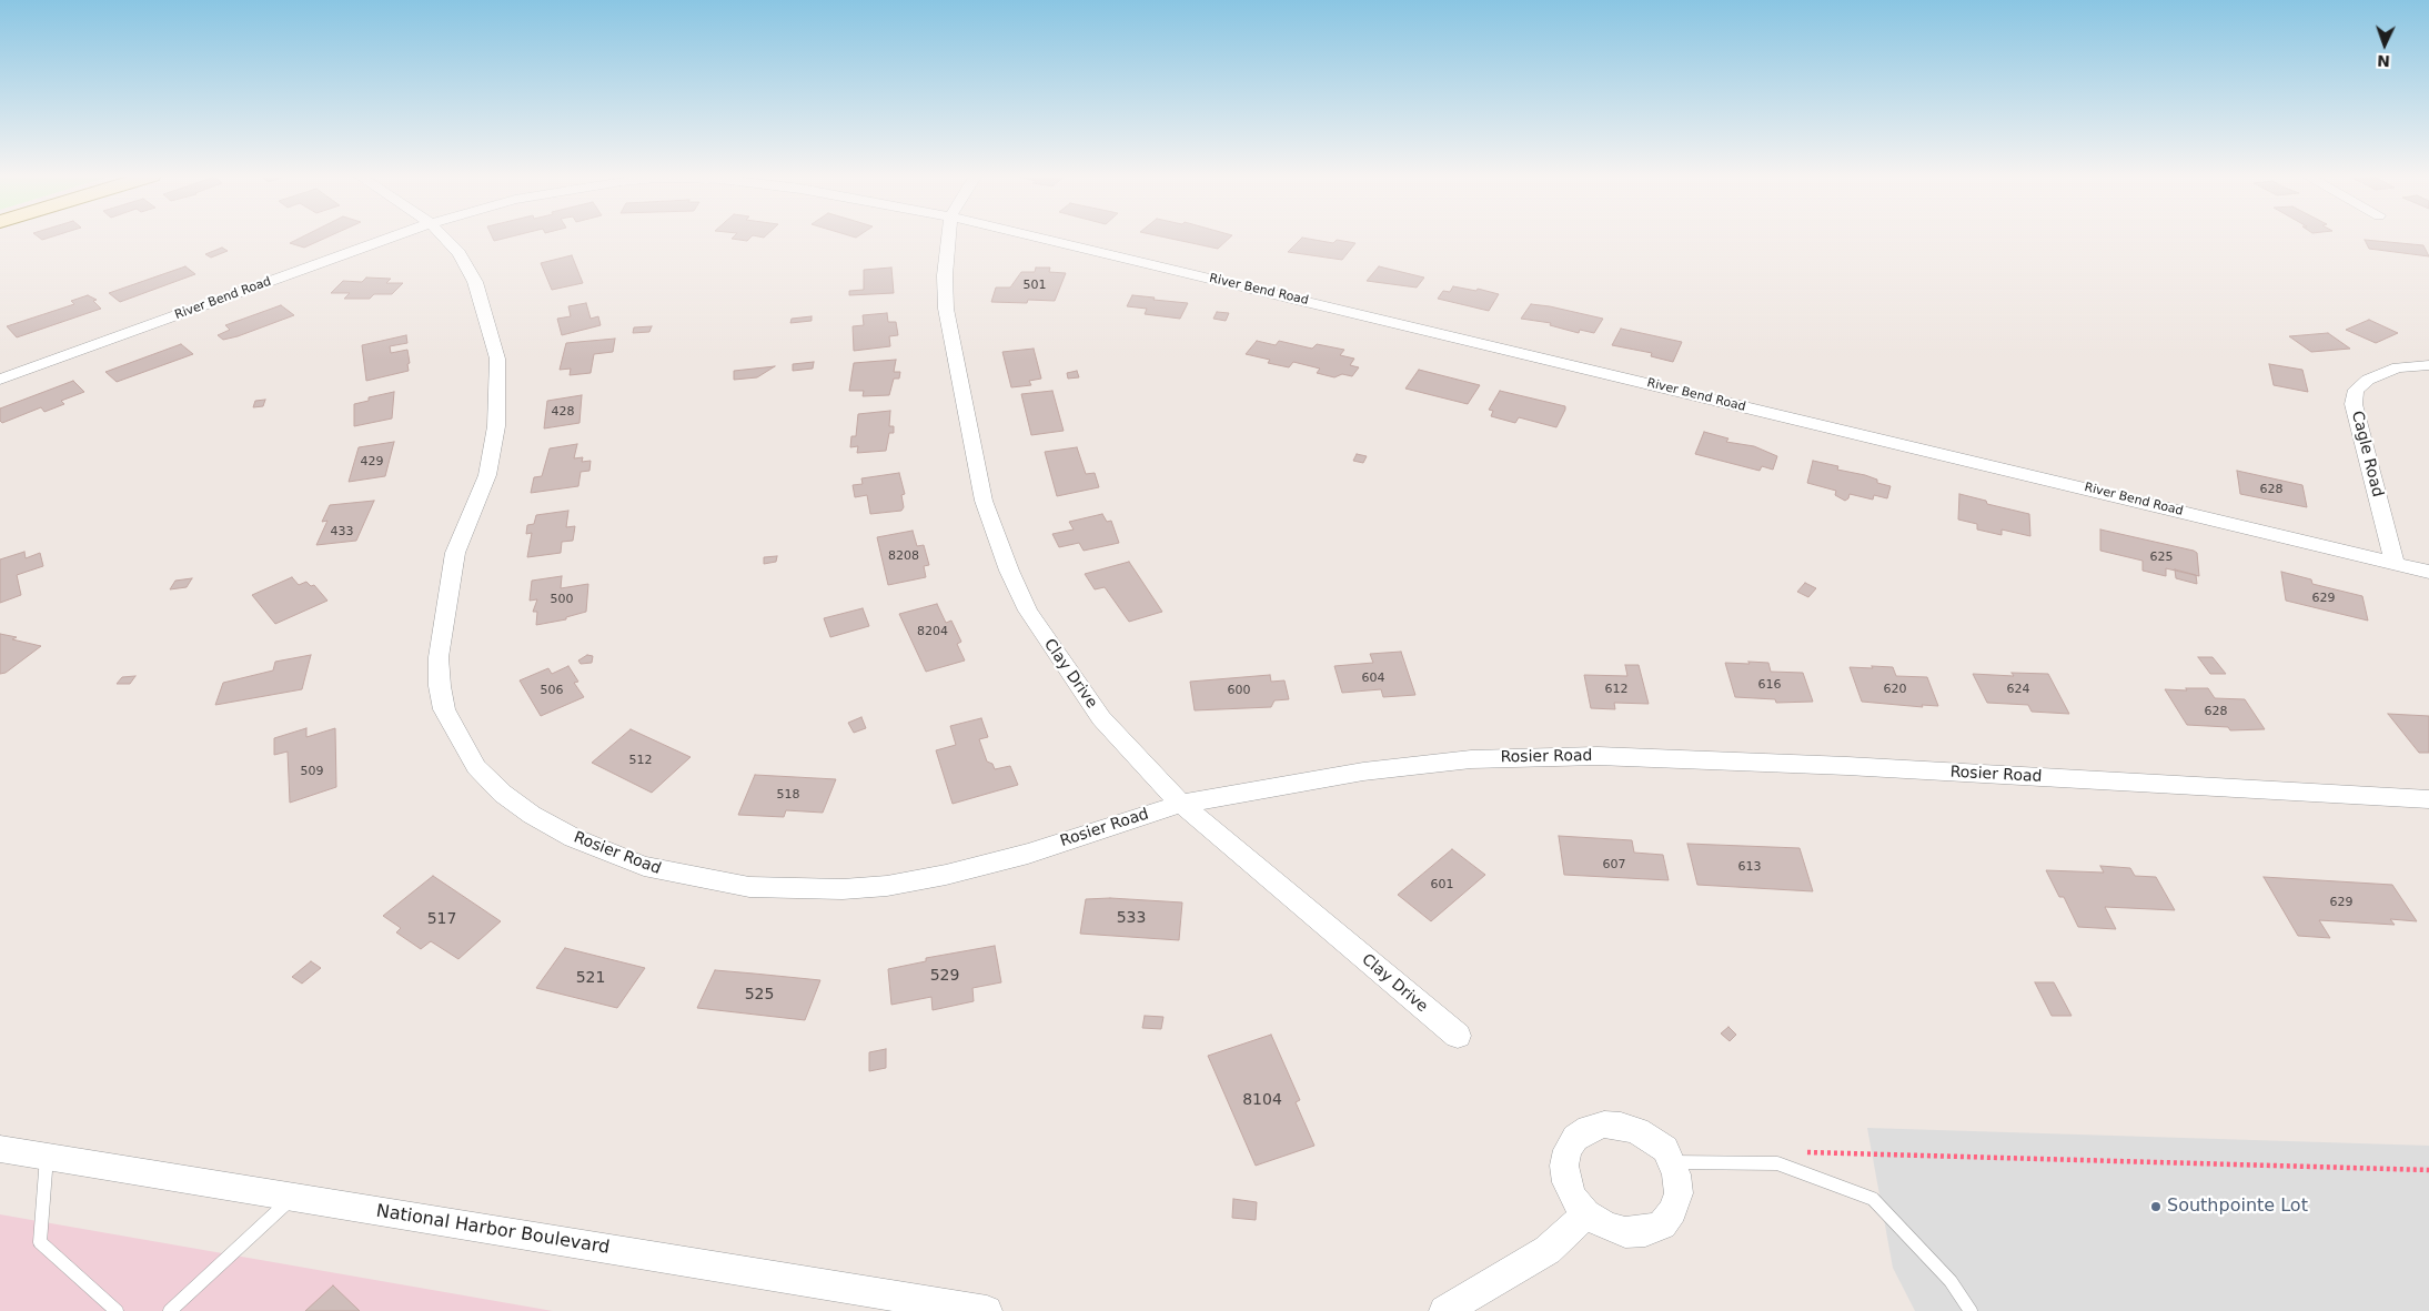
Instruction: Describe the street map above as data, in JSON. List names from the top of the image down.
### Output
{
  "streets": {
    "street": [
      "River Bend Road",
      "Cagle Road",
      "Clay Drive",
      "Rosier Road",
      "National Harbor Boulevard"
    ]
  },
  "crossings": [
    ["River Bend Road", "Cagle Road"],
    ["Clay Drive", "Rosier Road"]
  ],
  "places": ["Southpointe Lot"],
  "house_numbers": [
    "501",
    "428",
    "429",
    "628",
    "433",
    "8208",
    "625",
    "629",
    "500",
    "8204",
    "604",
    "616",
    "612",
    "620",
    "624",
    "506",
    "600",
    "628",
    "512",
    "509",
    "518",
    "607",
    "613",
    "601",
    "629",
    "533",
    "517",
    "529",
    "521",
    "525",
    "8104"
  ],
  "north": "bottom"
}
